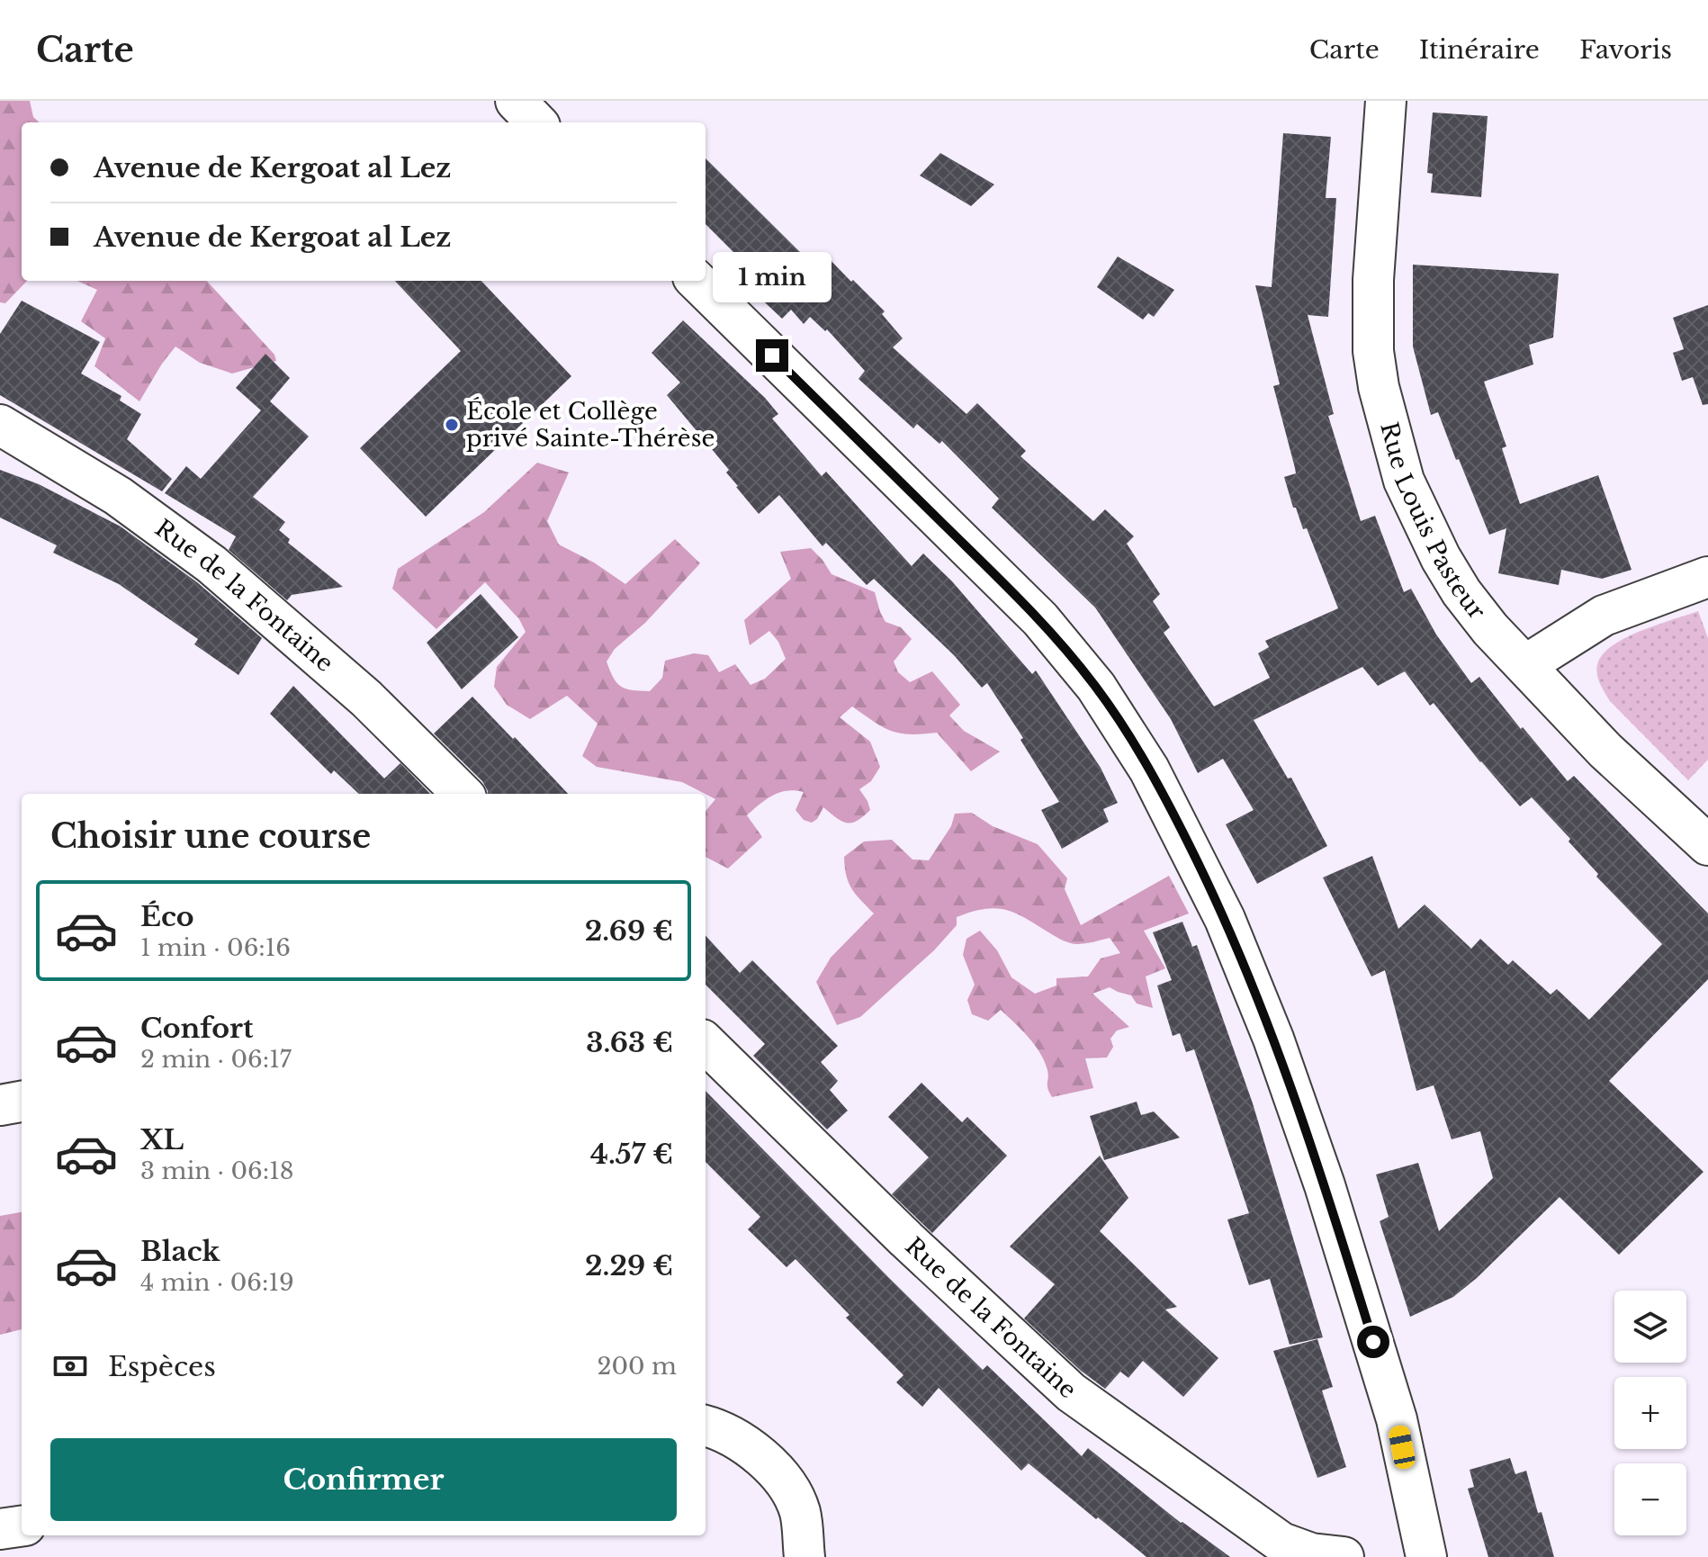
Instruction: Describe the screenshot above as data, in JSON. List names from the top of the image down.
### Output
{
  "streets": {
    "street": ["Rue Louis Pasteur", "Rue de la Fontaine"]
  },
  "places": ["École et Collège privé Sainte-Thérèse"],
  "page": {
    "header": "Carte",
    "nav": ["Carte", "Itinéraire", "Favoris"],
    "banner": ["Avenue de Kergoat al Lez", "Avenue de Kergoat al Lez"],
    "bubble": "1 min",
    "heading": "Choisir une course",
    "list": [
      {
        "name": "Éco",
        "note": "1 min · 06:16",
        "value": "2.69 €"
      },
      {
        "name": "Confort",
        "note": "2 min · 06:17",
        "value": "3.63 €"
      },
      {
        "name": "XL",
        "note": "3 min · 06:18",
        "value": "4.57 €"
      },
      {
        "name": "Black",
        "note": "4 min · 06:19",
        "value": "2.29 €"
      }
    ],
    "map_buttons": ["+", "−"],
    "pay": ["Espèces", "200 m"],
    "buttons": "Confirmer"
  }
}
